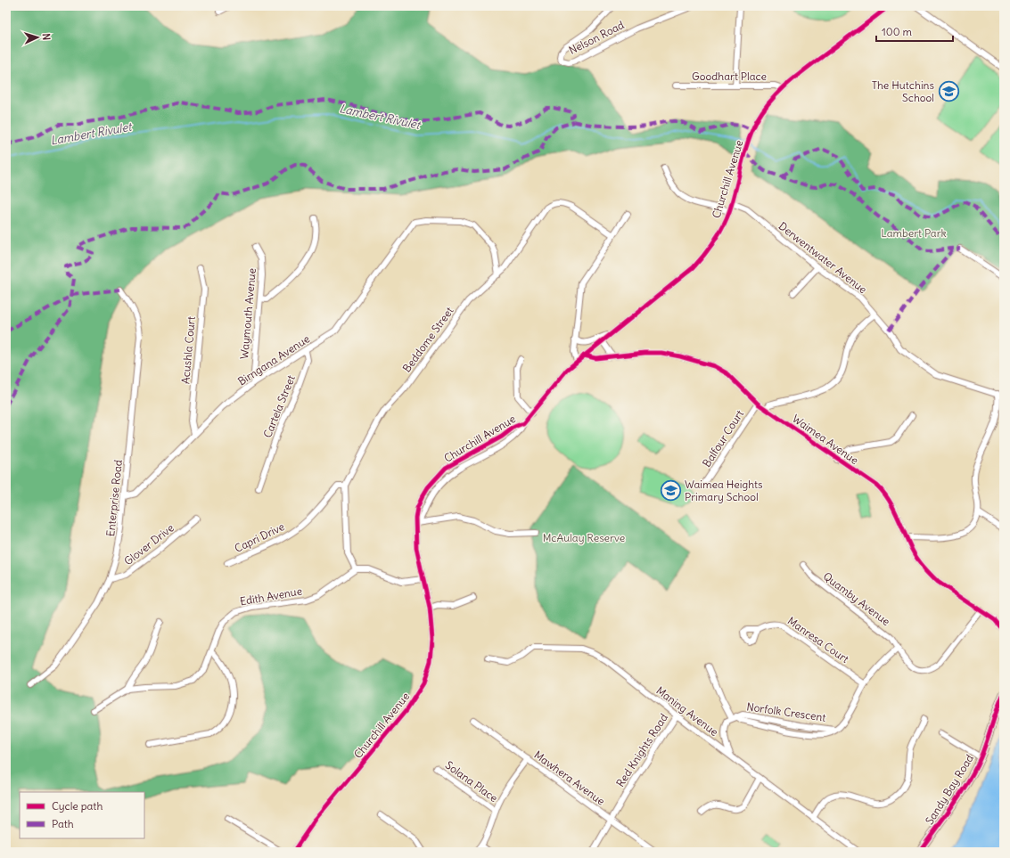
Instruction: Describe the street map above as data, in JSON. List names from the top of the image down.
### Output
{
  "streets": {
    "main road": ["Sandy Bay Road"],
    "street": [
      "Nelson Road",
      "Goodhart Place",
      "Churchill Avenue",
      "Derwentwater Avenue",
      "Waymouth Avenue",
      "Beddome Street",
      "Acushla Court",
      "Birngana Avenue",
      "Cartela Street",
      "Balfour Court",
      "Waimea Avenue",
      "Enterprise Road",
      "Capri Drive",
      "Glover Drive",
      "Edith Avenue",
      "Quamby Avenue",
      "Manresa Court",
      "Maning Avenue",
      "Norfolk Crescent",
      "Red Knights Road",
      "Mawhera Avenue",
      "Solana Place"
    ]
  },
  "crossings": [
    ["Goodhart Place", "Churchill Avenue"],
    ["Churchill Avenue", "Derwentwater Avenue"],
    ["Churchill Avenue", "Waimea Avenue"],
    ["Waymouth Avenue", "Birngana Avenue"],
    ["Beddome Street", "Birngana Avenue"],
    ["Beddome Street", "Capri Drive"],
    ["Acushla Court", "Birngana Avenue"],
    ["Birngana Avenue", "Cartela Street"],
    ["Birngana Avenue", "Enterprise Road"],
    ["Balfour Court", "Waimea Avenue"],
    ["Enterprise Road", "Glover Drive"],
    ["Quamby Avenue", "Norfolk Crescent"],
    ["Manresa Court", "Norfolk Crescent"],
    ["Maning Avenue", "Norfolk Crescent"],
    ["Maning Avenue", "Red Knights Road"],
    ["Red Knights Road", "Mawhera Avenue"]
  ],
  "water": ["Lambert Rivulet"],
  "parks": ["Lambert Park", "McAulay Reserve"],
  "places": {
    "school or university": ["The Hutchins School", "Waimea Heights Primary School"]
  },
  "legend": ["Cycle path", "Path"],
  "scale_bar": "100 m",
  "north": "right"
}
